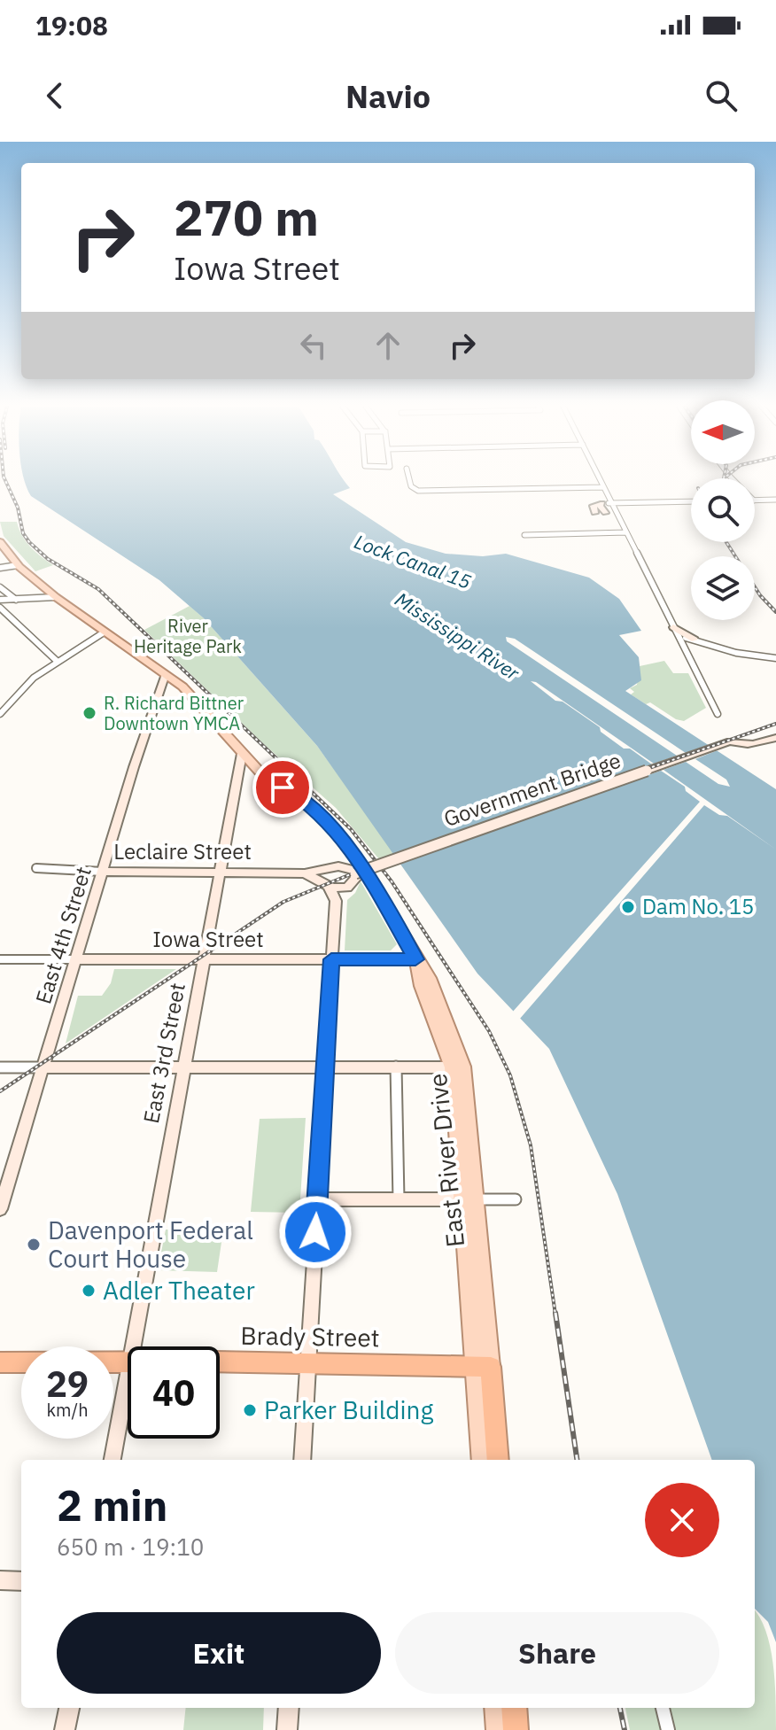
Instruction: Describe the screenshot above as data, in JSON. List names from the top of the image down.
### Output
{
  "streets": {
    "highway": ["Brady Street"],
    "main road": ["East River Drive"],
    "street": [
      "Government Bridge",
      "Leclaire Street",
      "East 4th Street",
      "Iowa Street",
      "East 3rd Street"
    ]
  },
  "crossings": [
    ["Leclaire Street", "East 4th Street"],
    ["Leclaire Street", "East 3rd Street"],
    ["East 4th Street", "Iowa Street"],
    ["East 4th Street", "East River Drive"],
    ["Iowa Street", "East 3rd Street"],
    ["Iowa Street", "East River Drive"],
    ["East 3rd Street", "East River Drive"],
    ["East River Drive", "Brady Street"]
  ],
  "water": ["Lock Canal 15", "Mississippi River"],
  "parks": ["River Heritage Park"],
  "places": [
    "R. Richard Bittner Downtown YMCA",
    "Dam No. 15",
    "Davenport Federal Court House",
    "Adler Theater",
    "Parker Building"
  ],
  "north": "left",
  "page": {
    "status": "19:08",
    "header": "Navio",
    "turn": ["270 m", "Iowa Street"],
    "speed": "29 km/h",
    "limit": "40",
    "heading": ["2 min", "650 m · 19:10"],
    "buttons": ["Exit", "Share"]
  }
}
